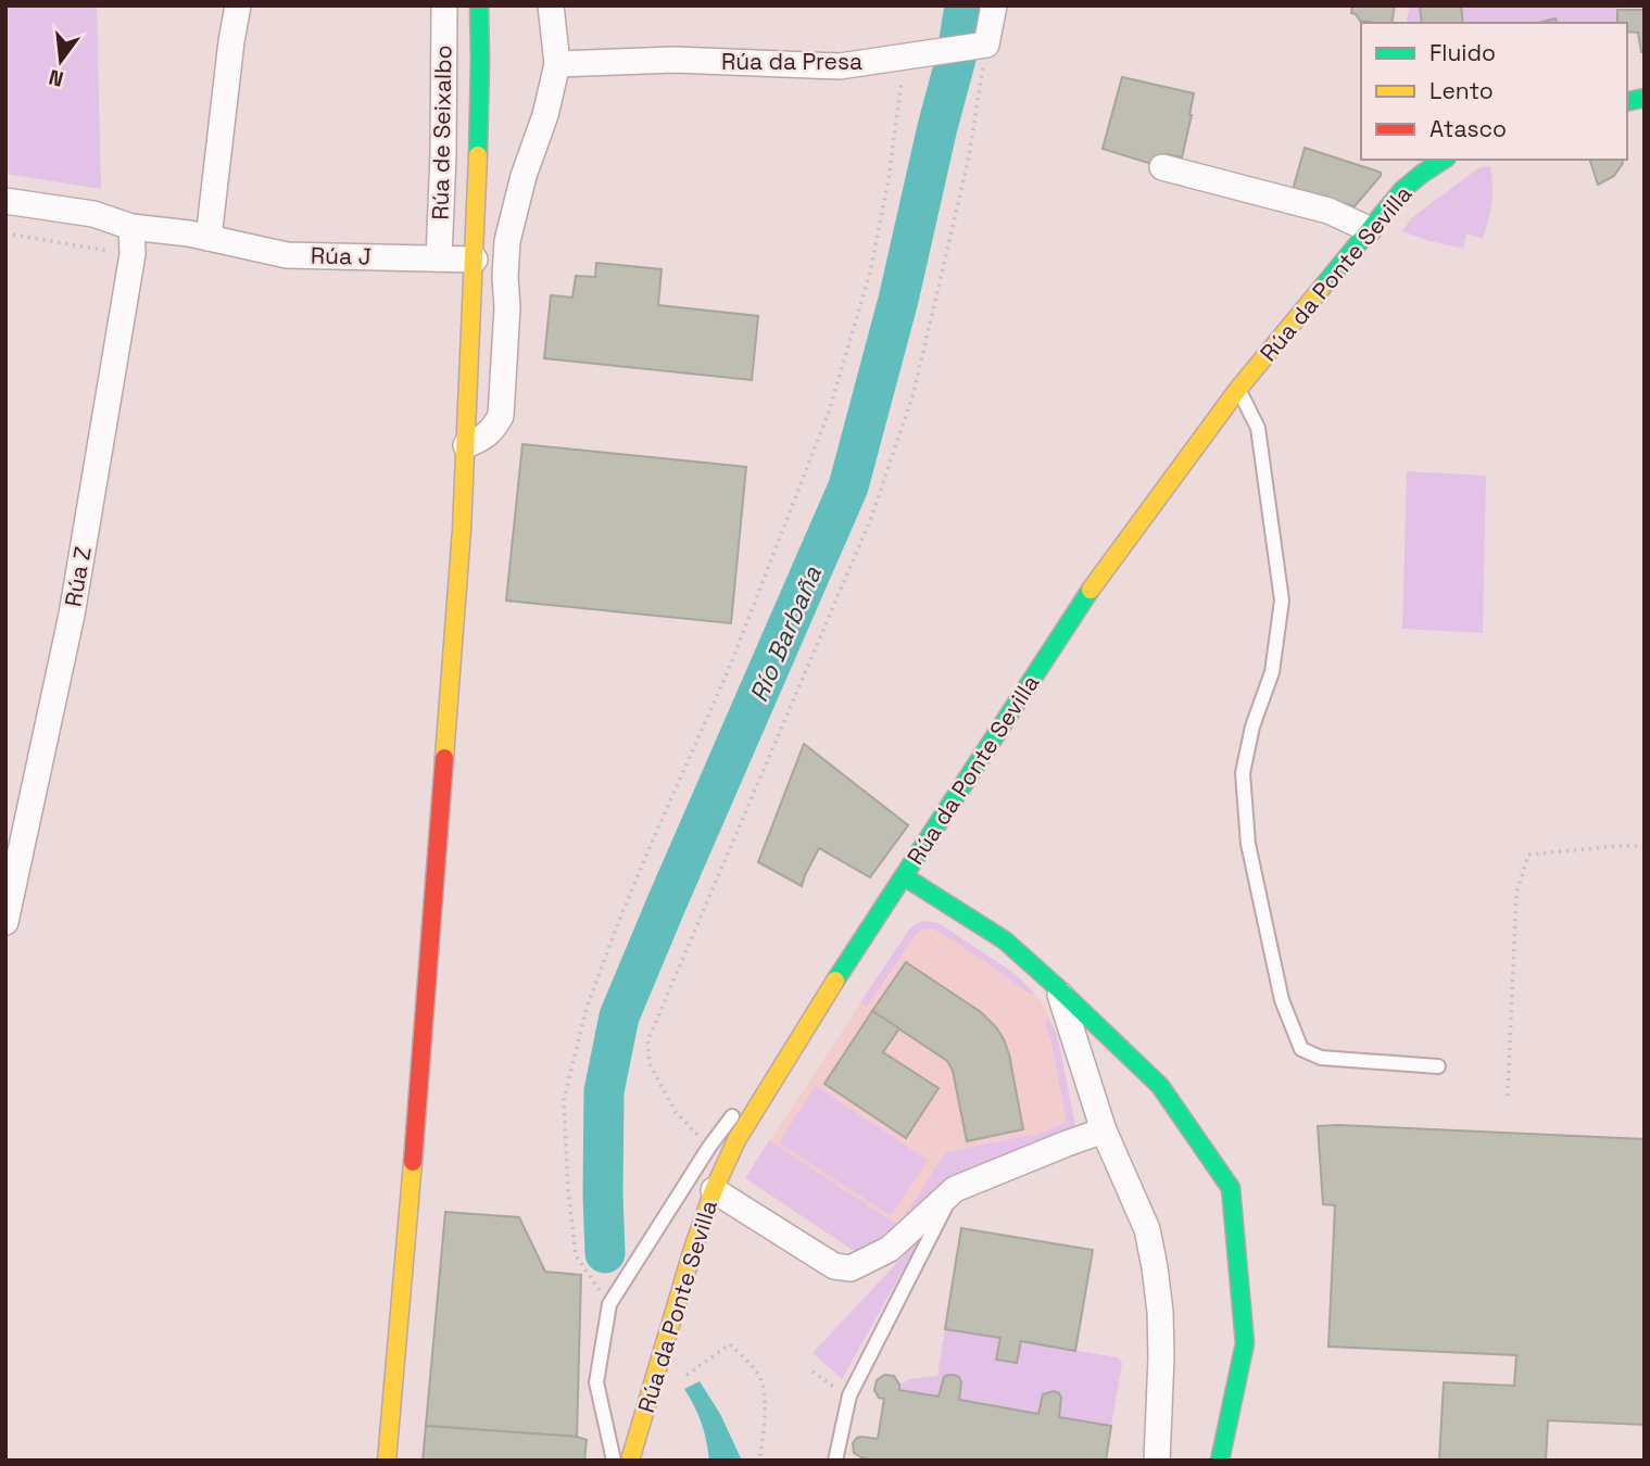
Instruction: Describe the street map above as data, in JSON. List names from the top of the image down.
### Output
{
  "streets": {
    "street": [
      "Rúa da Presa",
      "Rúa de Seixalbo",
      "Rúa J",
      "Rúa da Ponte Sevilla",
      "Rúa Z"
    ]
  },
  "crossings": [
    ["Rúa de Seixalbo", "Rúa J"],
    ["Rúa J", "Rúa Z"]
  ],
  "water": ["Río Barbaña"],
  "legend": ["Fluido", "Lento", "Atasco"],
  "north": "bottom"
}
